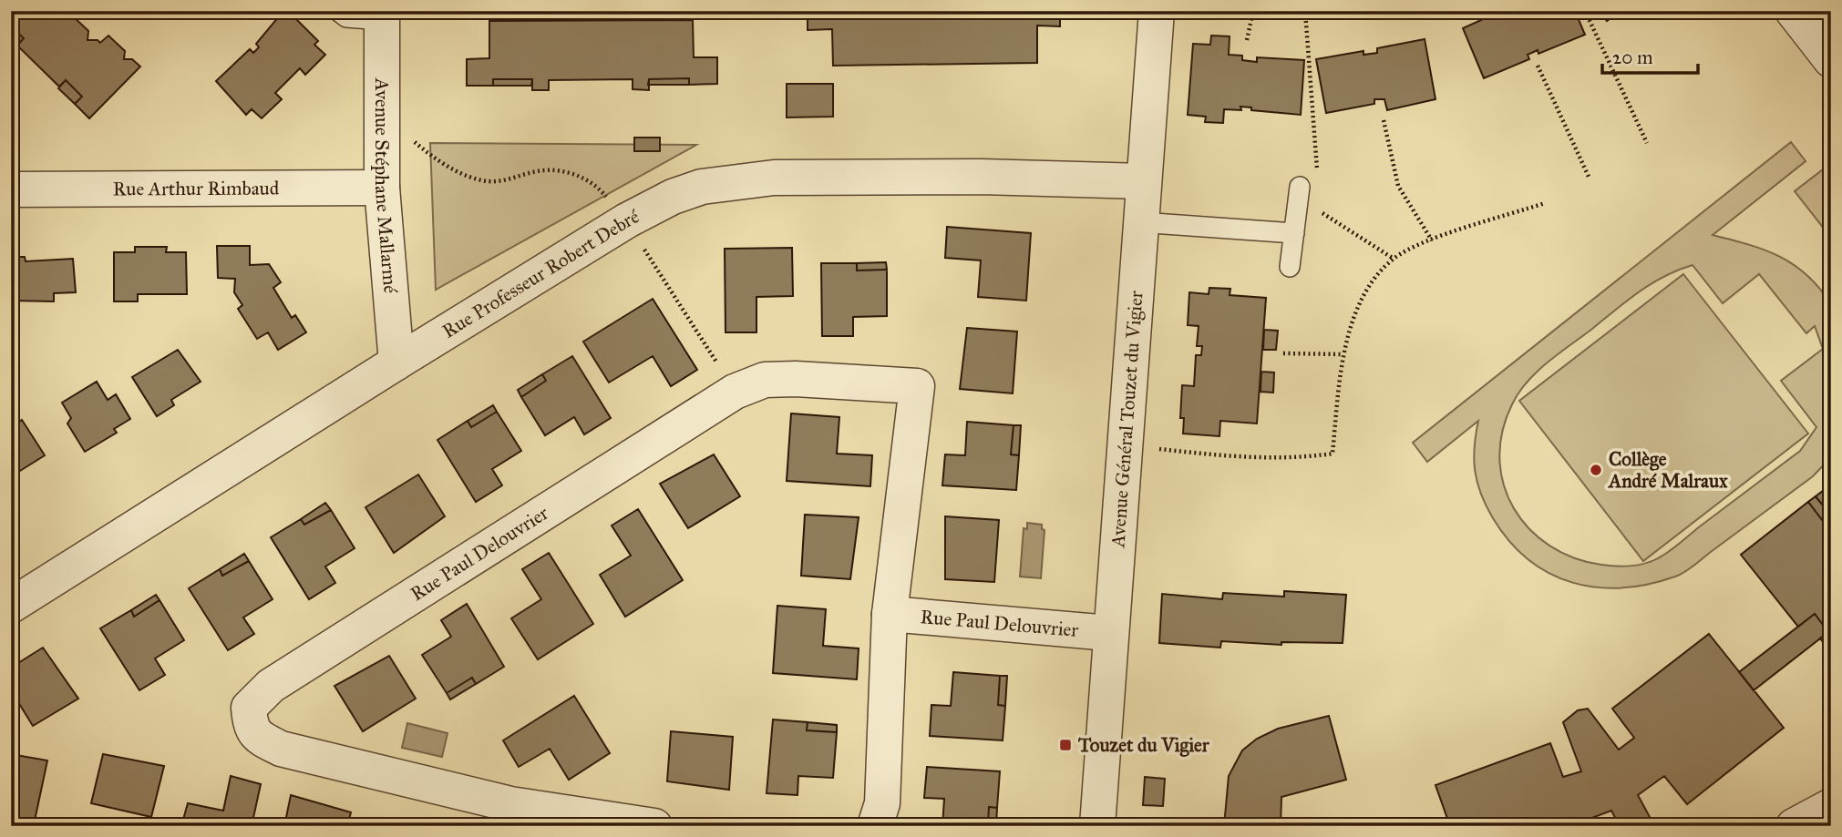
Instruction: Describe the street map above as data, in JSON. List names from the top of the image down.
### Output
{
  "streets": {
    "street": [
      "Avenue Stéphane Mallarmé",
      "Rue Arthur Rimbaud",
      "Rue Professeur Robert Debré",
      "Avenue Général Touzet du Vigier",
      "Rue Paul Delouvrier"
    ]
  },
  "crossings": [
    ["Avenue Stéphane Mallarmé", "Rue Arthur Rimbaud"],
    ["Avenue Stéphane Mallarmé", "Rue Professeur Robert Debré"],
    ["Rue Professeur Robert Debré", "Avenue Général Touzet du Vigier"],
    ["Avenue Général Touzet du Vigier", "Rue Paul Delouvrier"]
  ],
  "places": {
    "other": ["Collège André Malraux"],
    "transit": ["Touzet du Vigier"]
  },
  "scale_bar": "20 m"
}
